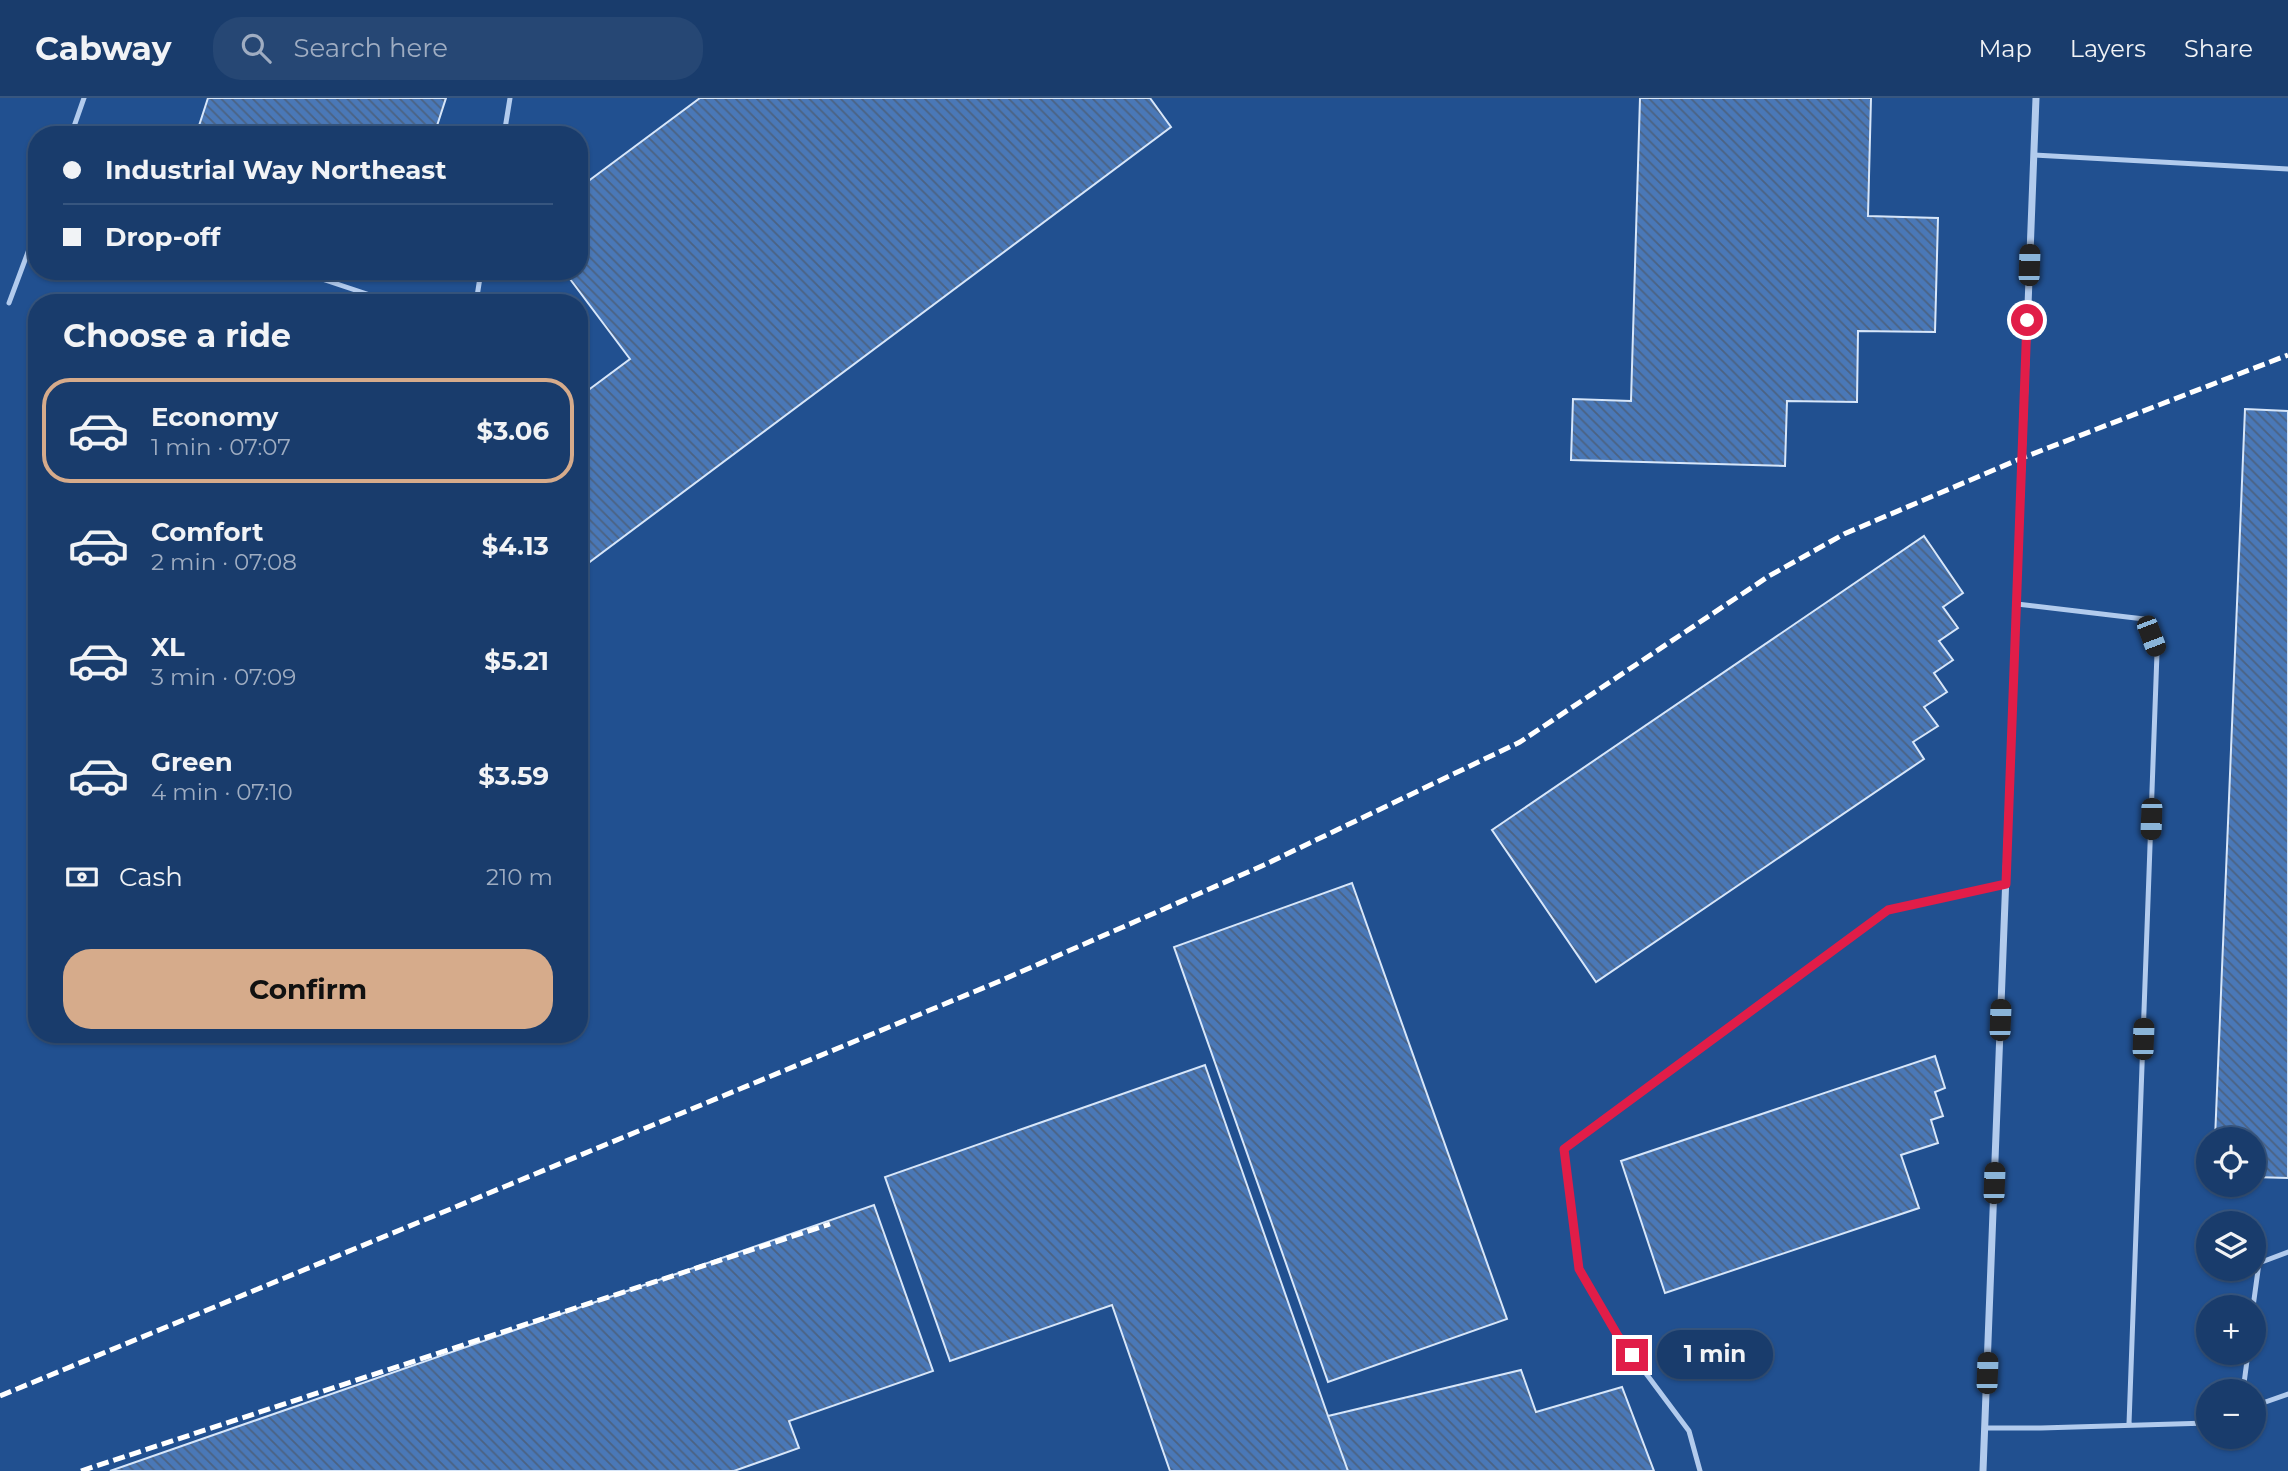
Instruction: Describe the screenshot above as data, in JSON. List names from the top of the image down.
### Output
{
  "page": {
    "header": "Cabway",
    "search": "Search here",
    "nav": ["Map", "Layers", "Share"],
    "banner": ["Industrial Way Northeast", "Drop-off"],
    "heading": "Choose a ride",
    "list": [
      {
        "name": "Economy",
        "note": "1 min · 07:07",
        "value": "$3.06"
      },
      {
        "name": "Comfort",
        "note": "2 min · 07:08",
        "value": "$4.13"
      },
      {
        "name": "XL",
        "note": "3 min · 07:09",
        "value": "$5.21"
      },
      {
        "name": "Green",
        "note": "4 min · 07:10",
        "value": "$3.59"
      }
    ],
    "pay": ["Cash", "210 m"],
    "buttons": "Confirm",
    "map_buttons": ["+", "−"],
    "bubble": "1 min"
  }
}
